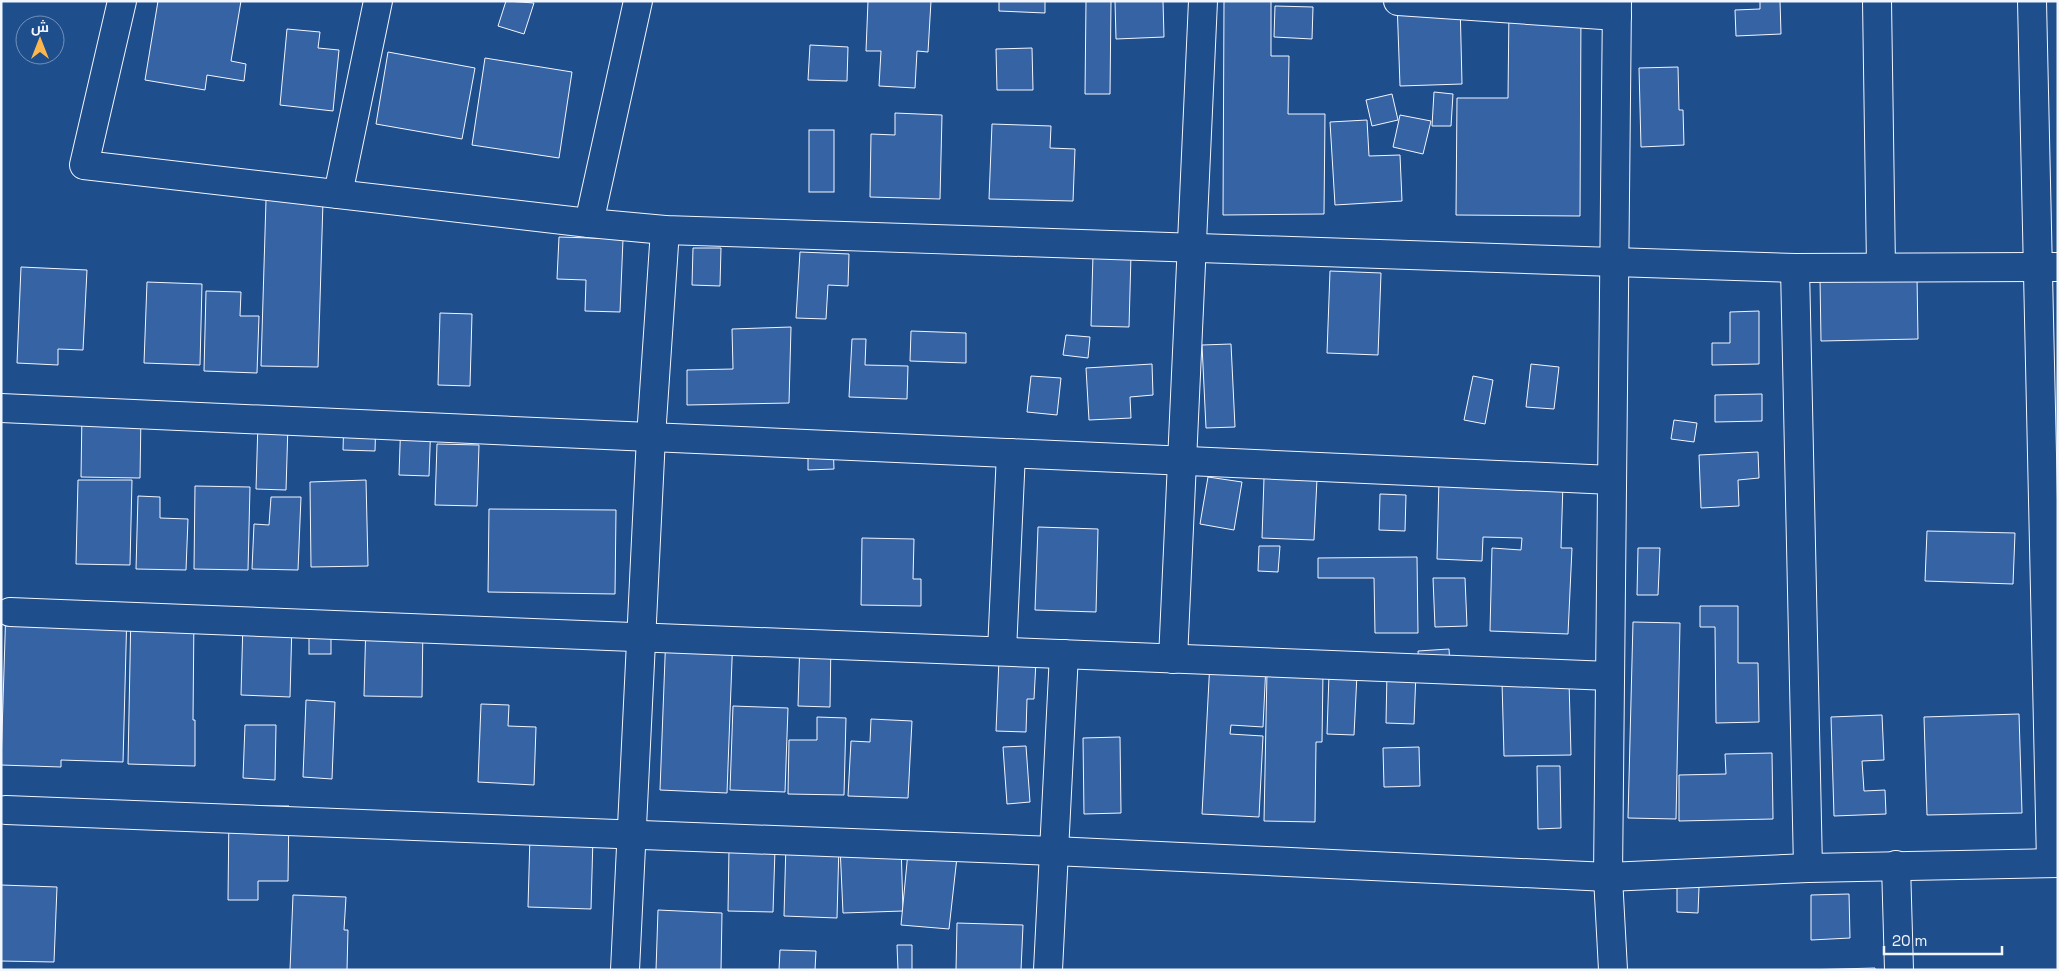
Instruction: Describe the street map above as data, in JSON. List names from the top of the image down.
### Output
{
  "scale_bar": "20 m",
  "north": "top"
}
